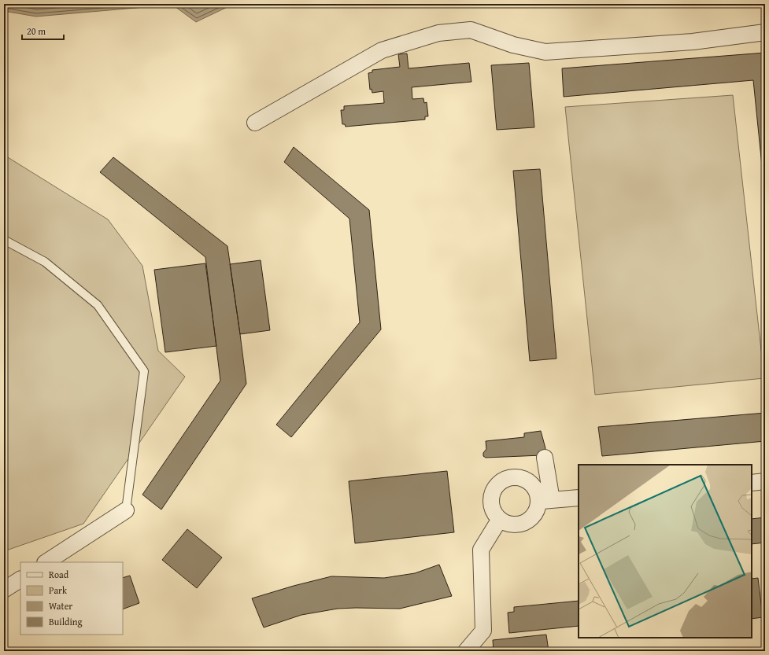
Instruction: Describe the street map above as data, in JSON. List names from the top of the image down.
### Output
{
  "legend": [
    "Road",
    "Park",
    "Water",
    "Building"
  ],
  "scale_bar": "20 m"
}
